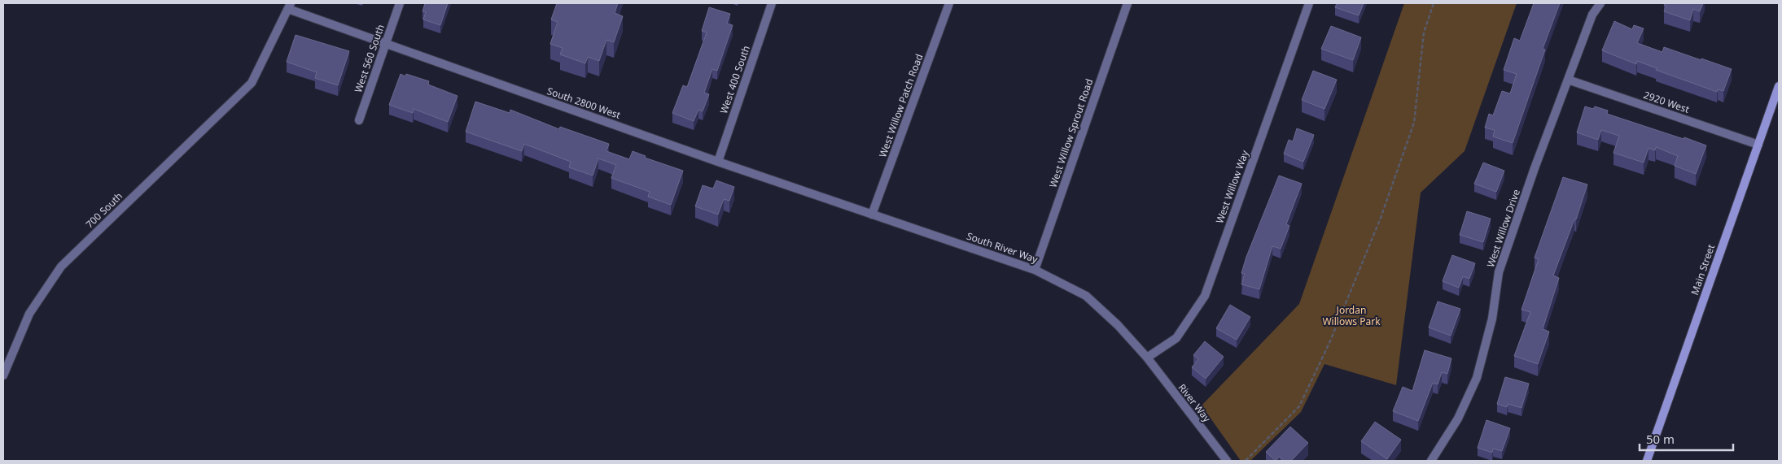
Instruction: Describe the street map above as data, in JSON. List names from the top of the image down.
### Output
{
  "streets": {
    "main road": ["Main Street"],
    "street": [
      "West 560 South",
      "West 400 South",
      "2920 West",
      "South 2800 West",
      "West Willow Patch Road",
      "West Willow Sprout Road",
      "West Willow Way",
      "700 South",
      "West Willow Drive",
      "South River Way",
      "River Way"
    ]
  },
  "crossings": [
    ["West 560 South", "South 2800 West"],
    ["West 400 South", "South 2800 West"],
    ["2920 West", "West Willow Drive"],
    ["2920 West", "Main Street"],
    ["South 2800 West", "West Willow Patch Road"],
    ["South 2800 West", "700 South"],
    ["South 2800 West", "South River Way"],
    ["West Willow Patch Road", "South River Way"],
    ["West Willow Sprout Road", "South River Way"],
    ["West Willow Way", "South River Way"],
    ["West Willow Way", "River Way"],
    ["South River Way", "River Way"]
  ],
  "parks": ["Jordan Willows Park"],
  "scale_bar": "50 m"
}
